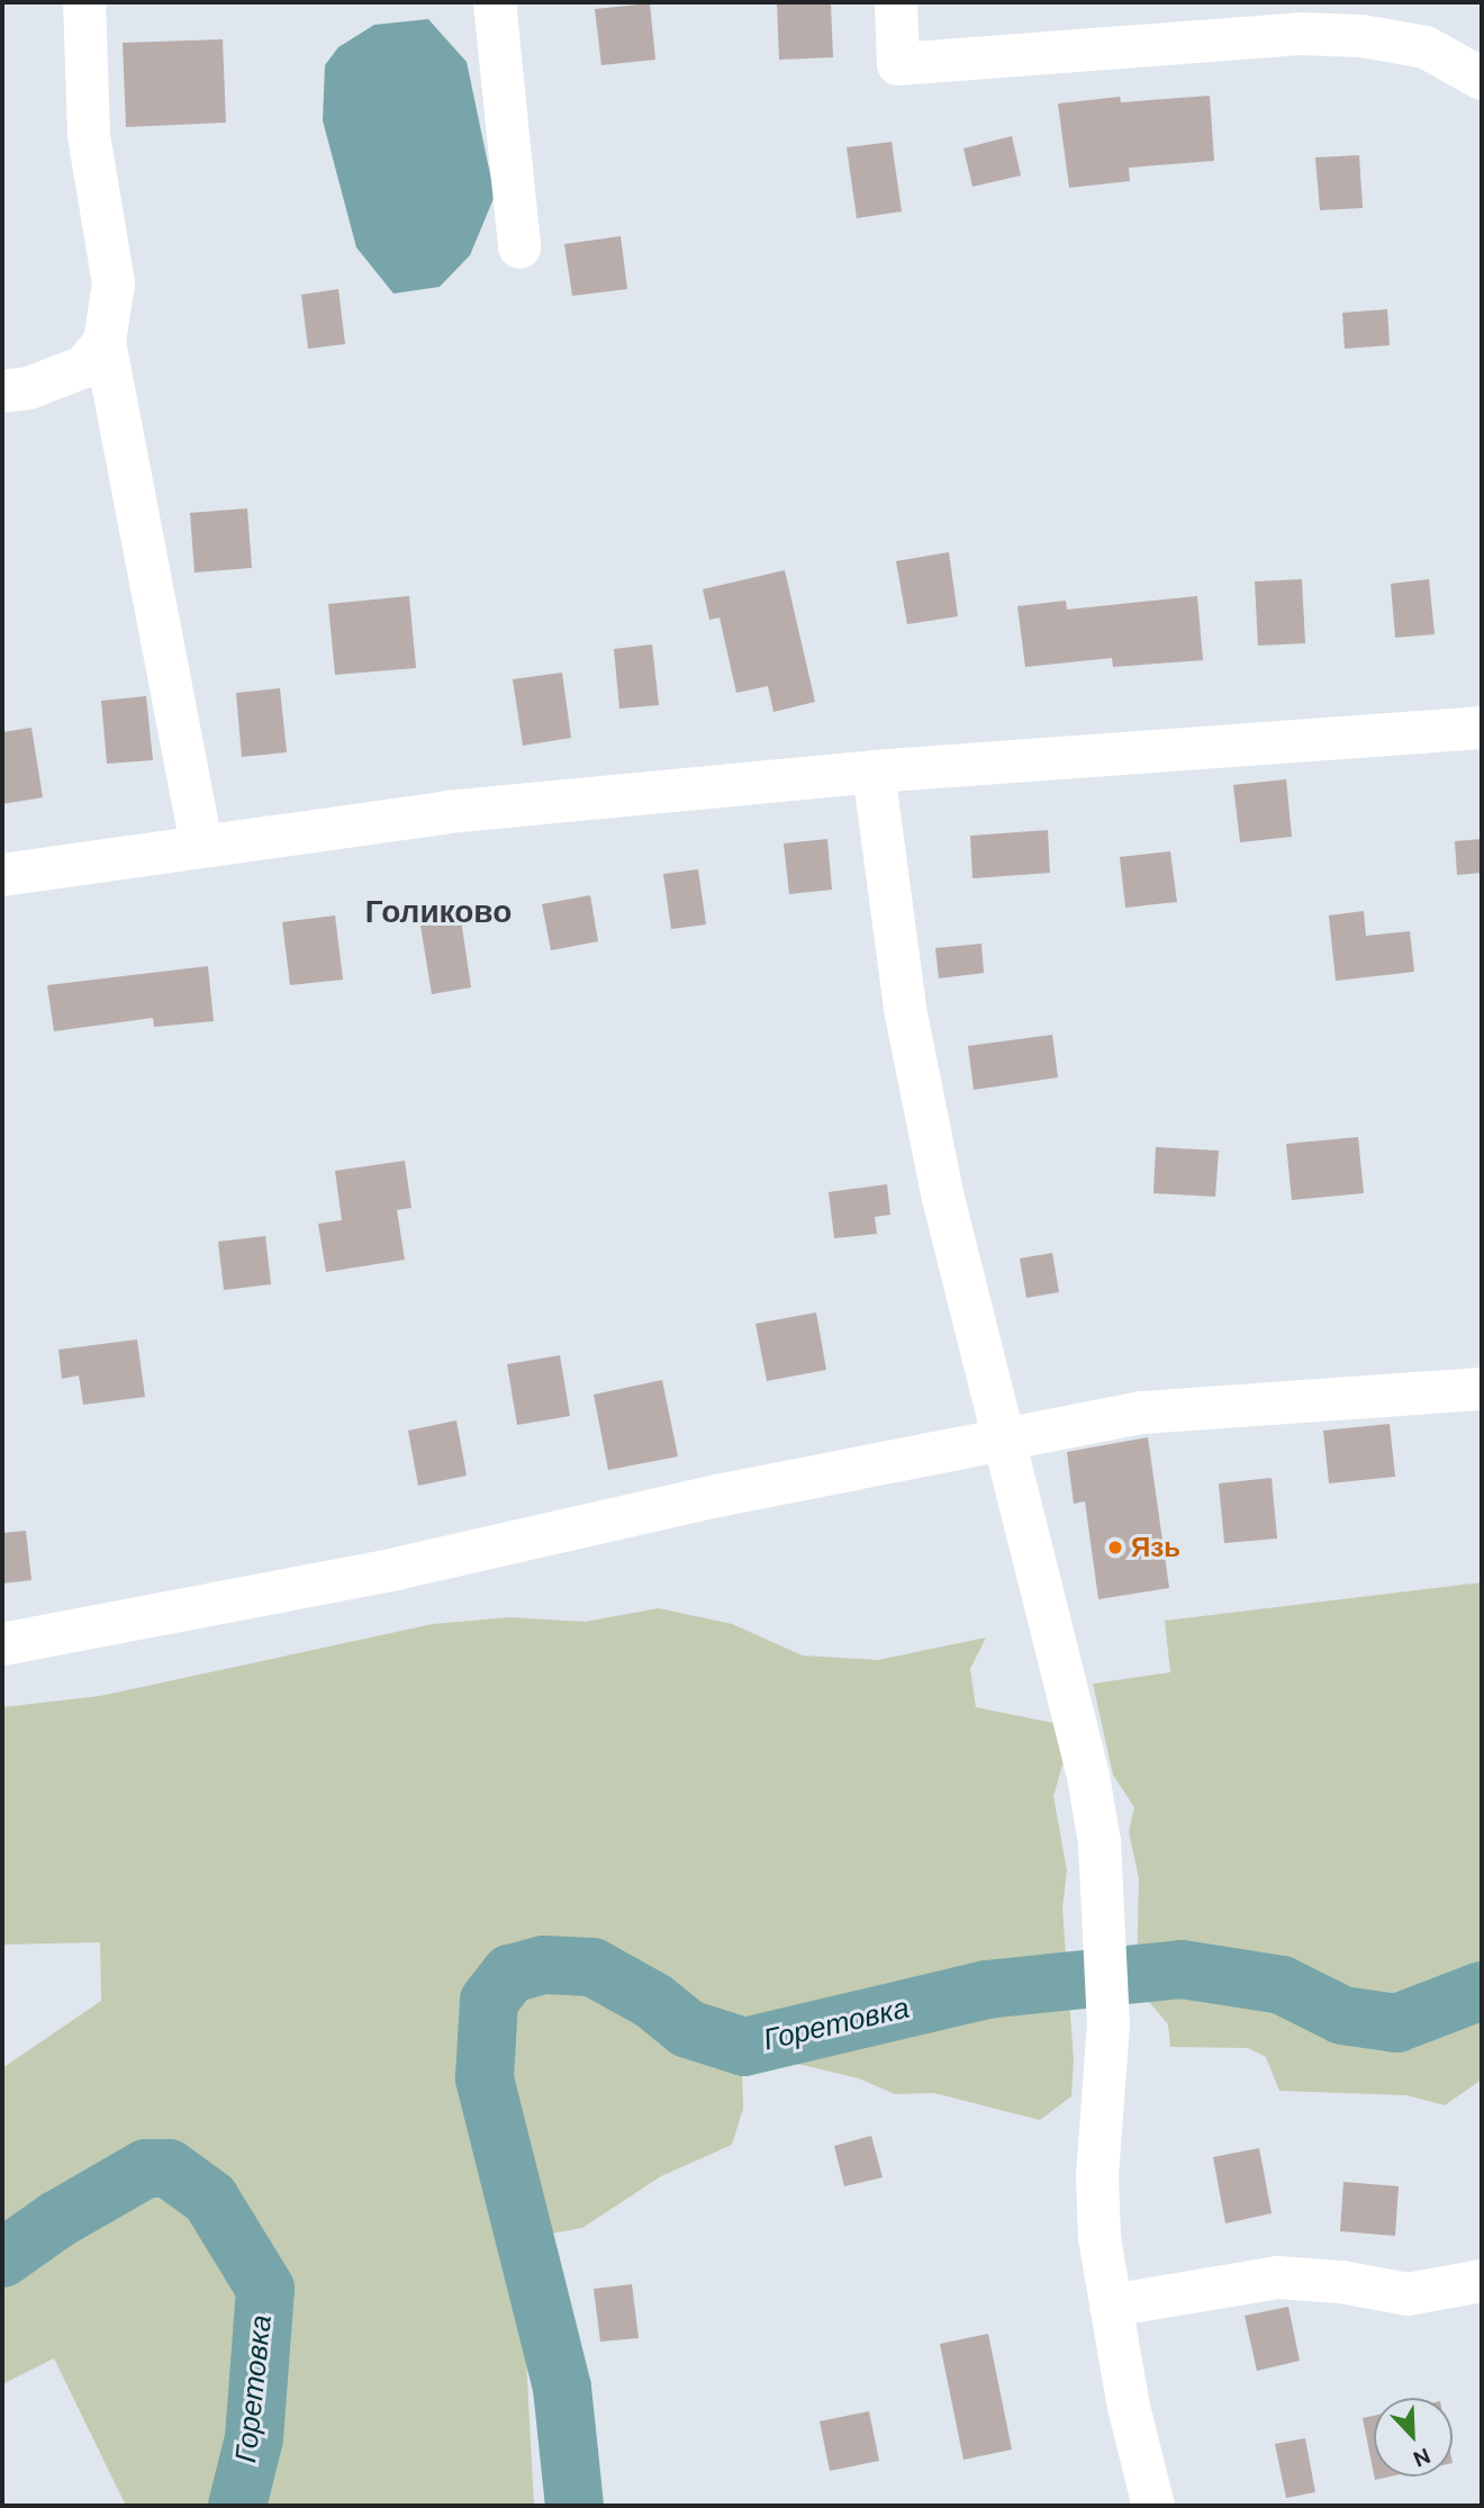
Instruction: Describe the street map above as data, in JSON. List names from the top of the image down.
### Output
{
  "districts": ["Голиково"],
  "water": ["Горетовка"],
  "places": ["Язь"],
  "north": "bottom right"
}
